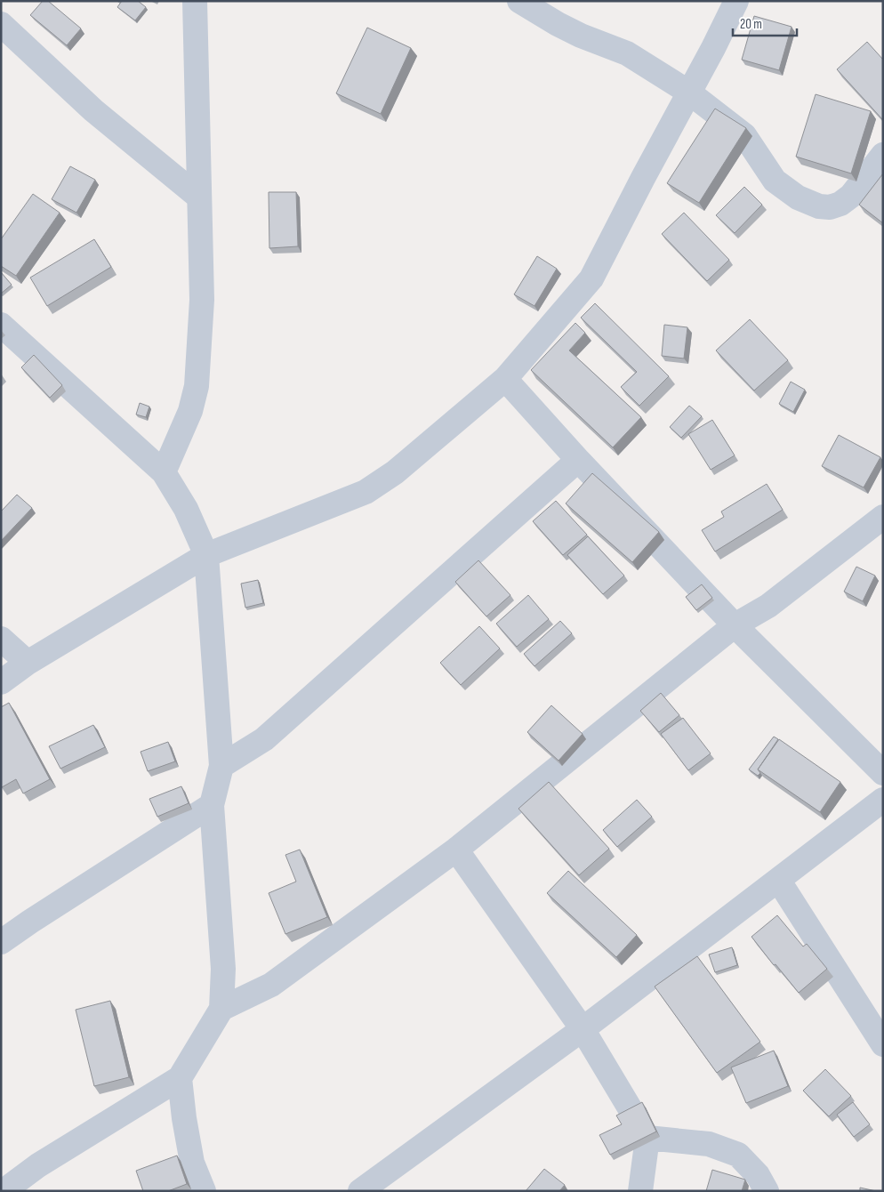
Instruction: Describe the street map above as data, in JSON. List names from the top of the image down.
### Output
{
  "scale_bar": "20 m"
}
